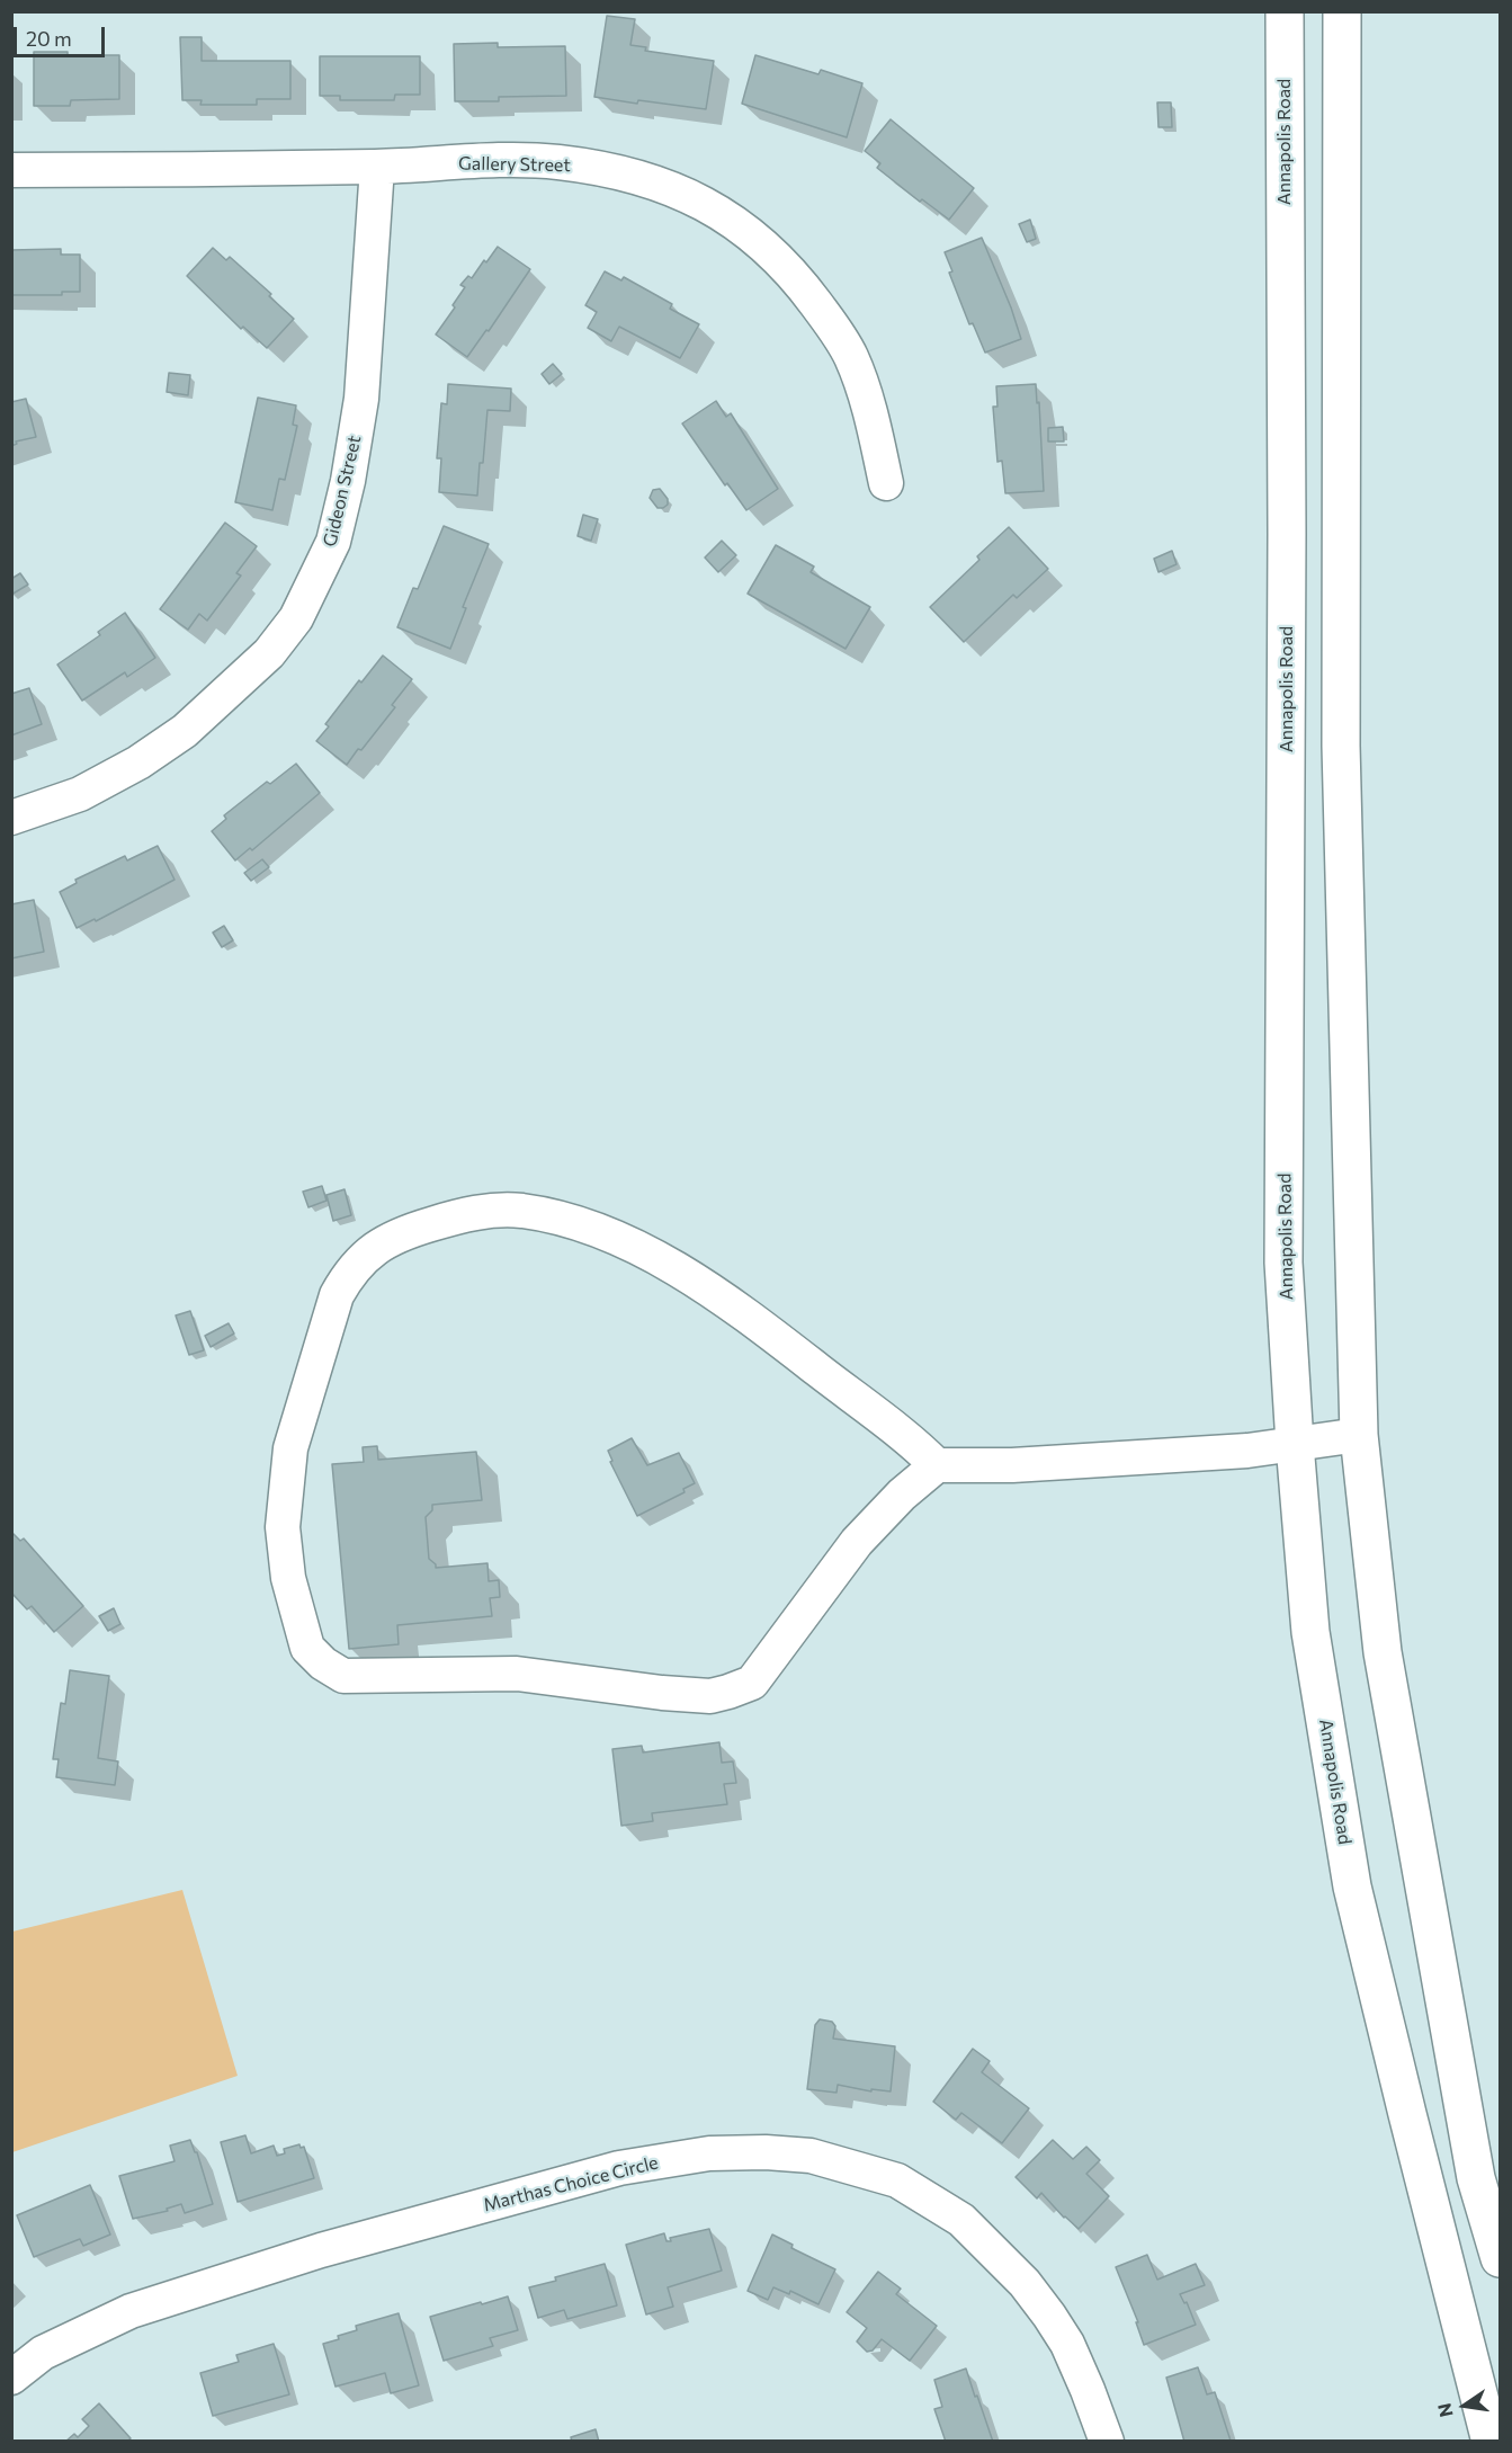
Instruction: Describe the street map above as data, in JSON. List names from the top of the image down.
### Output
{
  "streets": {
    "main road": ["Annapolis Road"],
    "street": ["Gallery Street", "Gideon Street", "Marthas Choice Circle"]
  },
  "crossings": [
    ["Gallery Street", "Gideon Street"]
  ],
  "scale_bar": "20 m",
  "north": "left"
}
